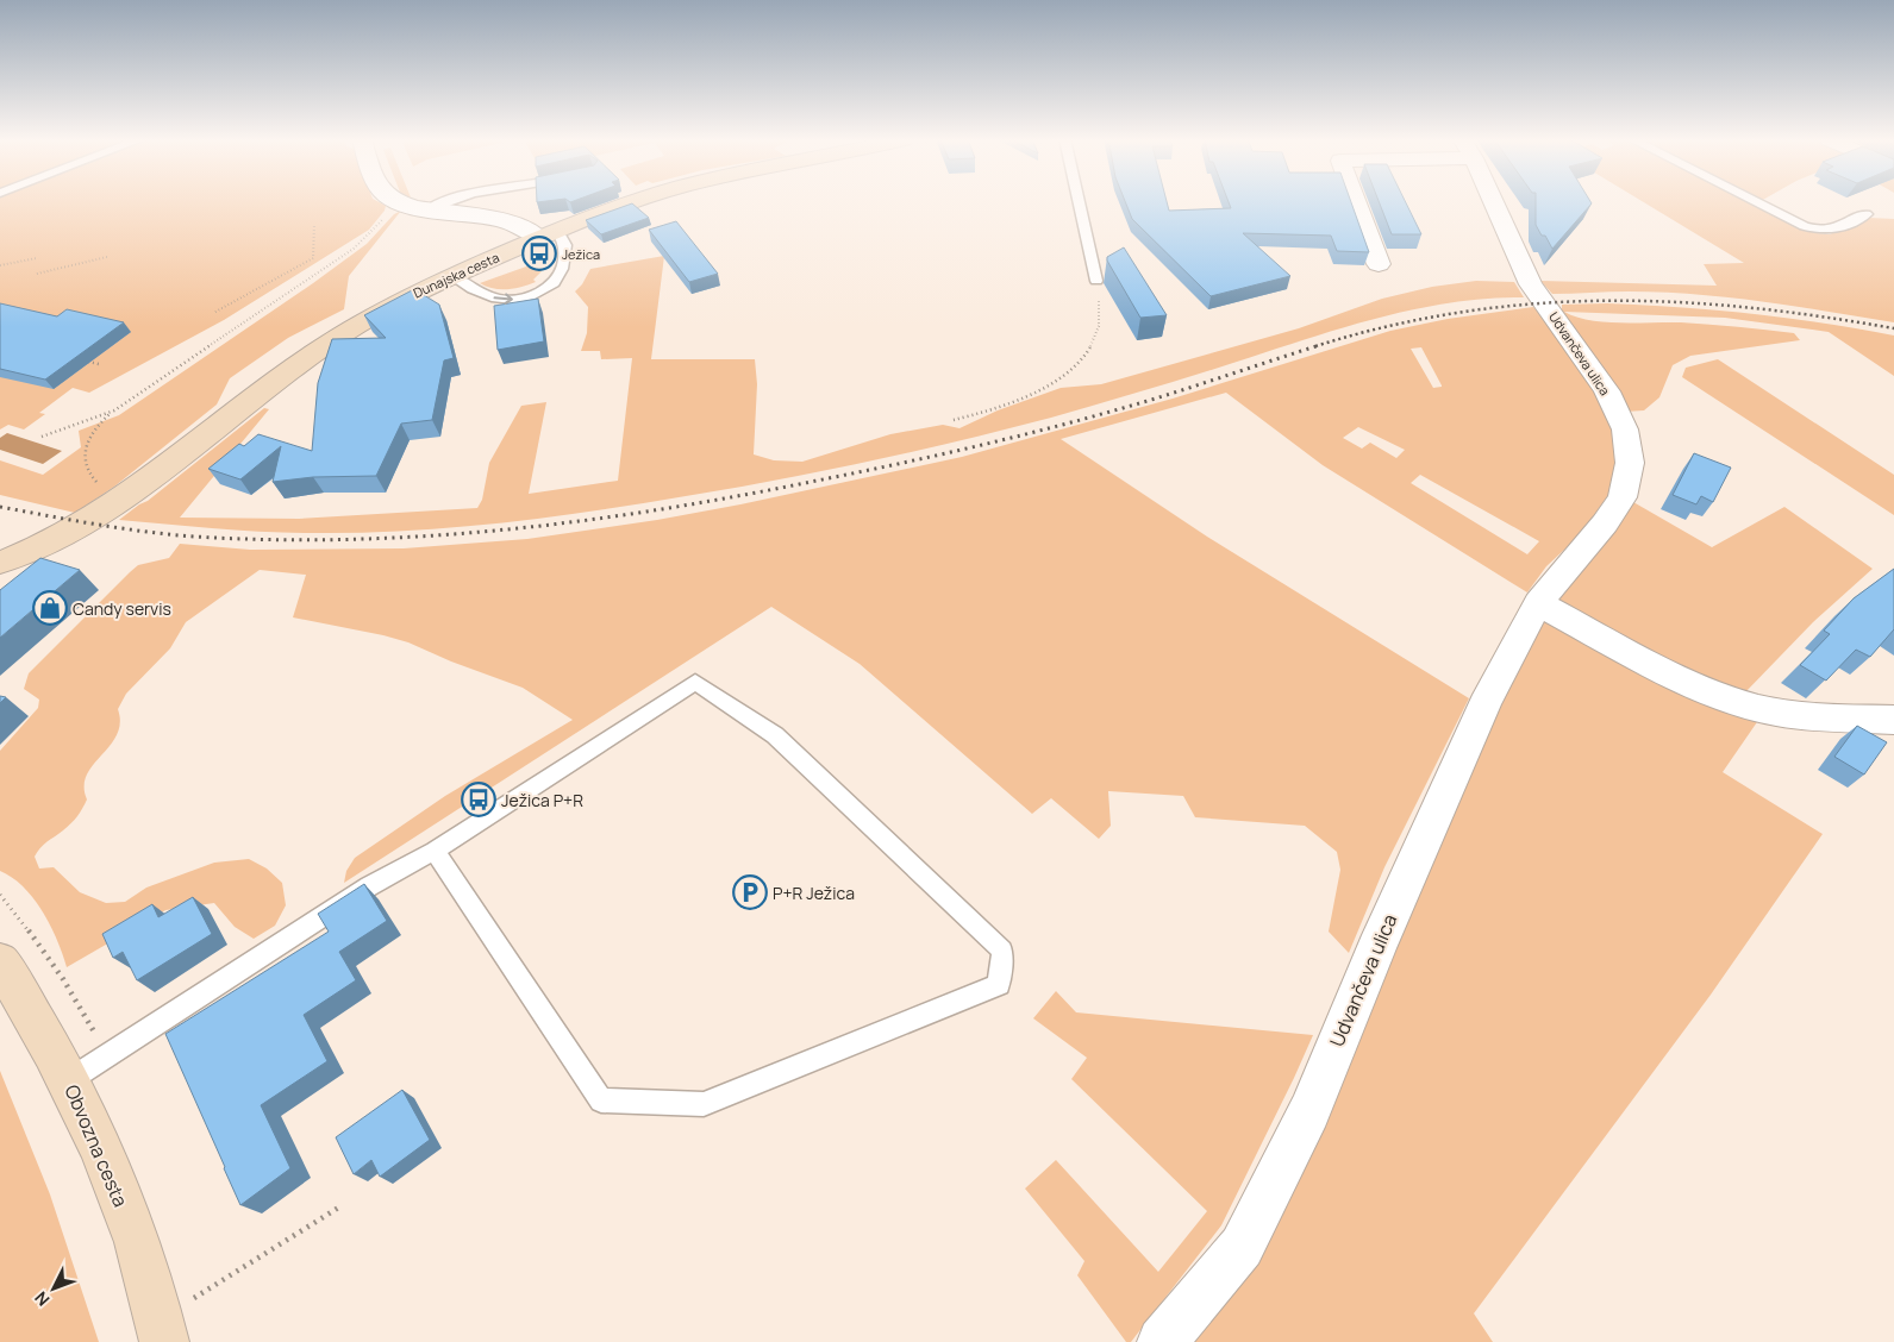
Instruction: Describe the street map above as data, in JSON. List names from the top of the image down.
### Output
{
  "streets": {
    "main road": ["Dunajska cesta", "Obvozna cesta"],
    "street": ["Udvančeva ulica"]
  },
  "places": {
    "bus stop": ["Ježica", "Ježica P+R"],
    "shop": ["Candy servis"],
    "parking": ["P+R Ježica"]
  },
  "north": "bottom left"
}
